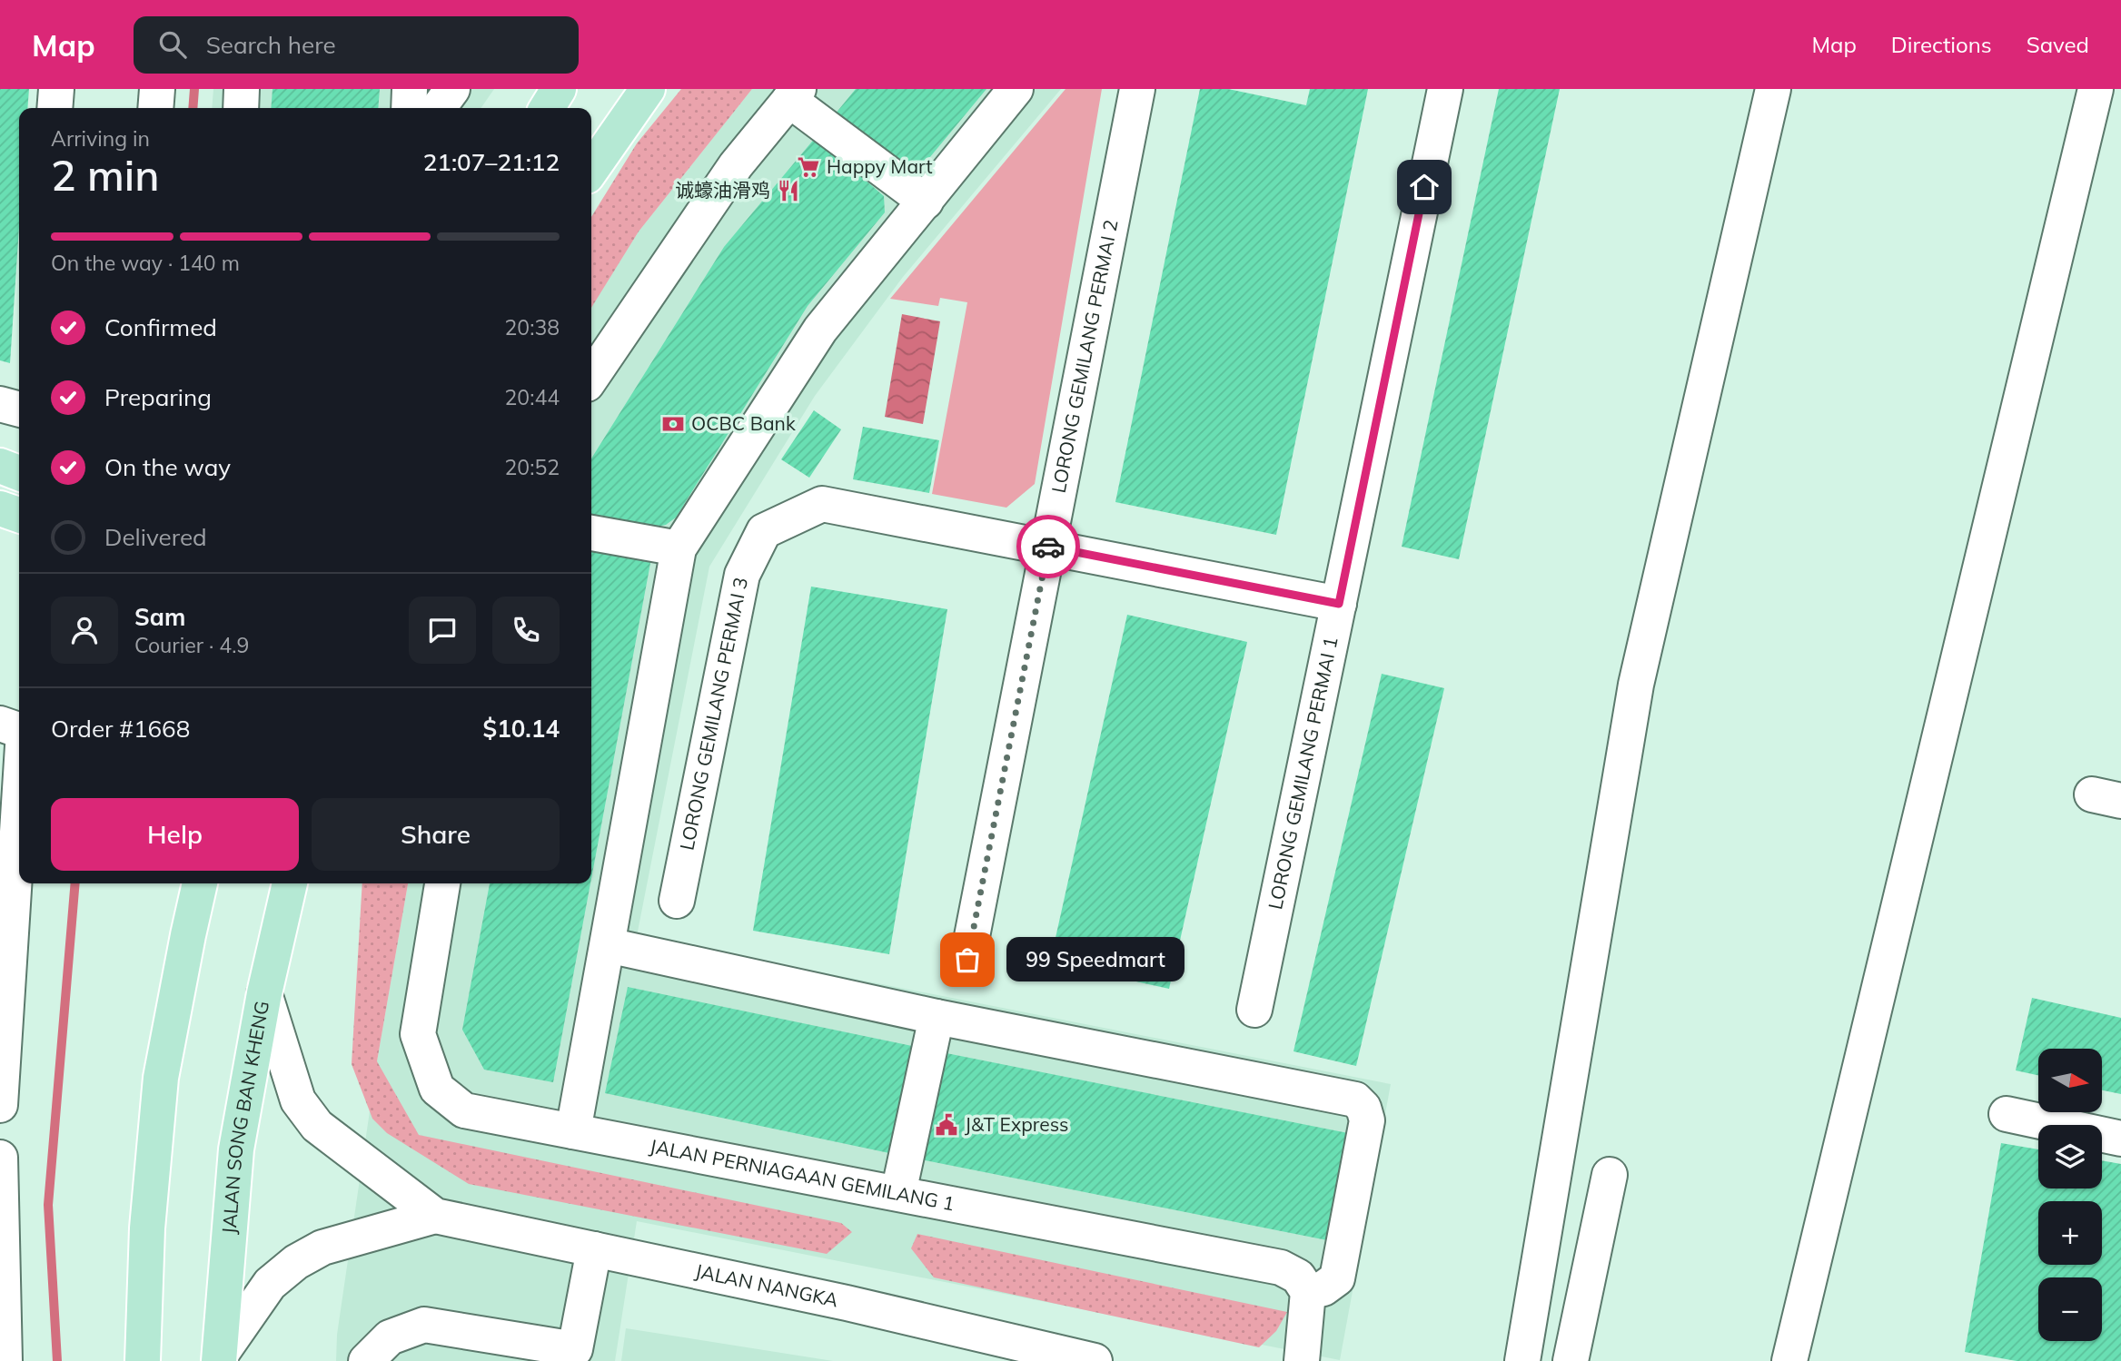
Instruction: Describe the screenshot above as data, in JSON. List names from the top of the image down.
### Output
{
  "streets": {
    "main road": ["JALAN SONG BAN KHENG"],
    "street": [
      "LORONG GEMILANG PERMAI 2",
      "LORONG GEMILANG PERMAI 3",
      "LORONG GEMILANG PERMAI 1",
      "JALAN PERNIAGAAN GEMILANG 1",
      "JALAN NANGKA"
    ]
  },
  "crossings": [
    ["LORONG GEMILANG PERMAI 2", "LORONG GEMILANG PERMAI 3"],
    ["JALAN SONG BAN KHENG", "JALAN NANGKA"]
  ],
  "places": {
    "supermarket": ["Happy Mart"],
    "restaurant": ["诚蠔油滑鸡"],
    "bank": ["OCBC Bank"],
    "other": ["99 Speedmart"],
    "public building": ["J&T Express"]
  },
  "north": "right",
  "page": {
    "header": "Map",
    "search": "Search here",
    "nav": ["Map", "Directions", "Saved"],
    "heading": ["2 min", "Arriving in", "21:07–21:12"],
    "panel": [
      "Sam",
      "Courier · 4.9",
      "Order #1668",
      "$10.14"
    ],
    "bar": "On the way · 140 m",
    "list": [
      ["Confirmed", "20:38"],
      ["Preparing", "20:44"],
      ["On the way", "20:52"],
      "Delivered"
    ],
    "buttons": ["Help", "Share"],
    "bubble": "99 Speedmart",
    "map_buttons": ["+", "−"]
  }
}
